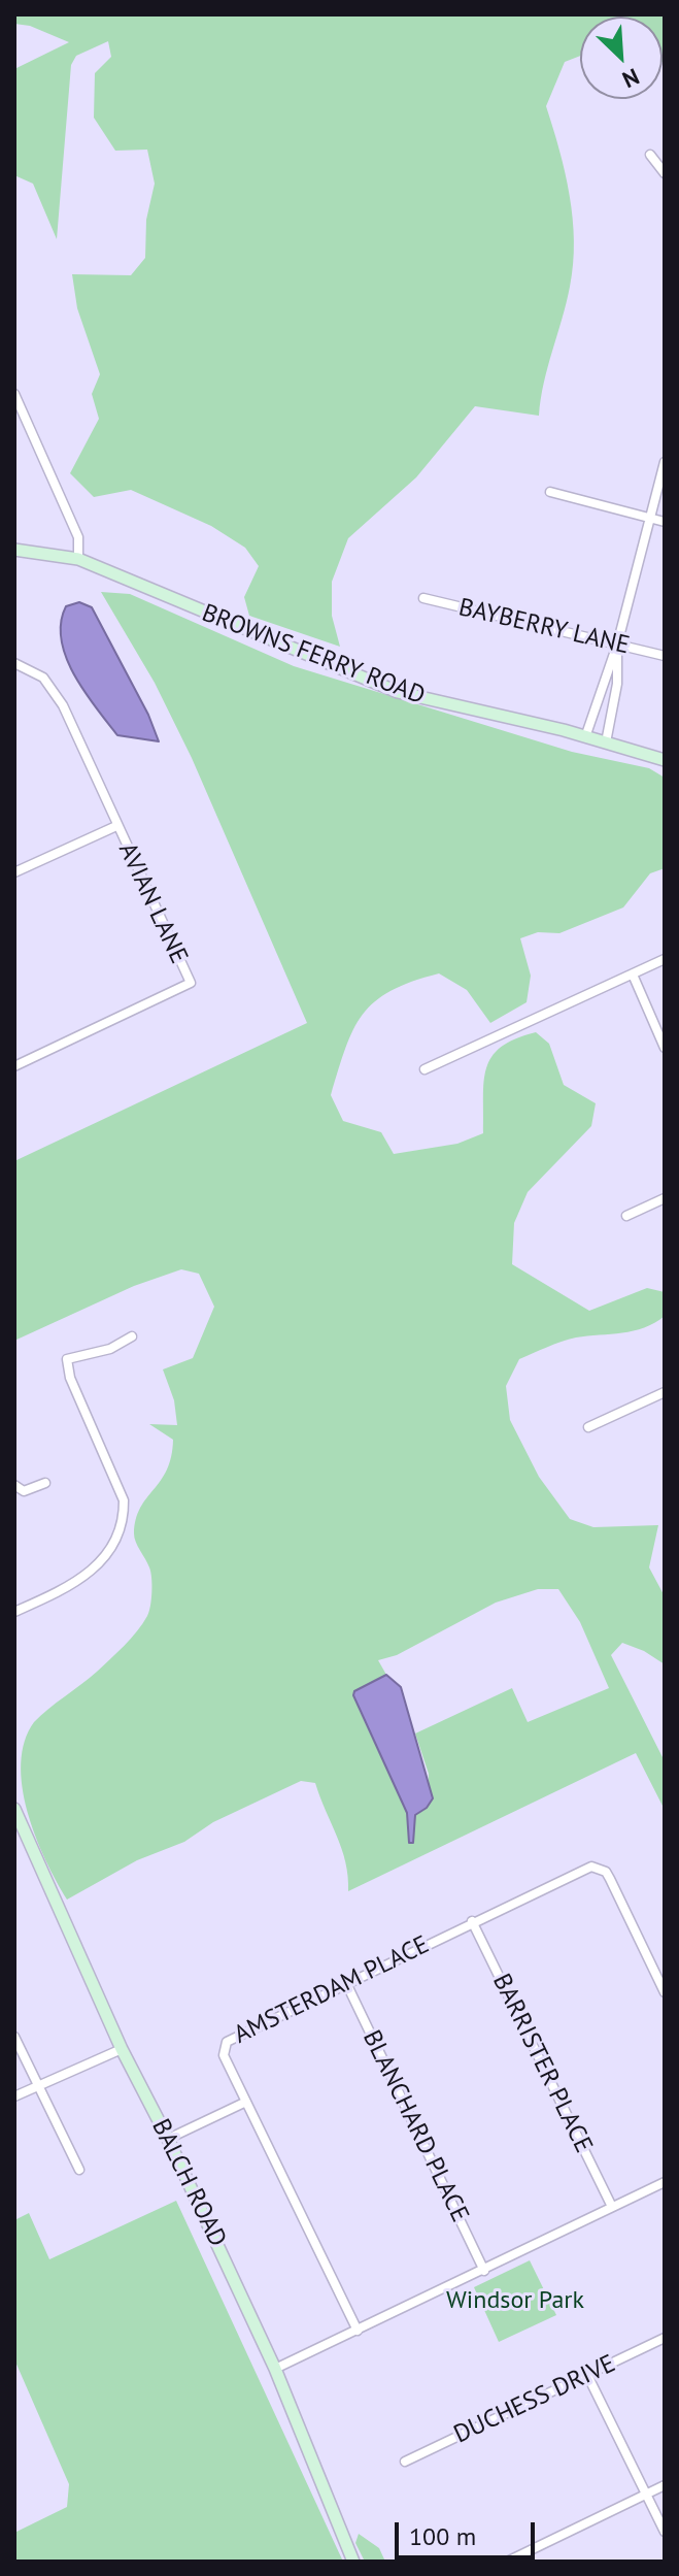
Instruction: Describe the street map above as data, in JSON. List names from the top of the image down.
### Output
{
  "streets": {
    "street": [
      "BAYBERRY LANE",
      "BROWNS FERRY ROAD",
      "AVIAN LANE",
      "AMSTERDAM PLACE",
      "BARRISTER PLACE",
      "BLANCHARD PLACE",
      "BALCH ROAD",
      "DUCHESS DRIVE"
    ]
  },
  "crossings": [
    ["AMSTERDAM PLACE", "BARRISTER PLACE"],
    ["AMSTERDAM PLACE", "BLANCHARD PLACE"]
  ],
  "parks": ["Windsor Park"],
  "scale_bar": "100 m",
  "north": "bottom right"
}
